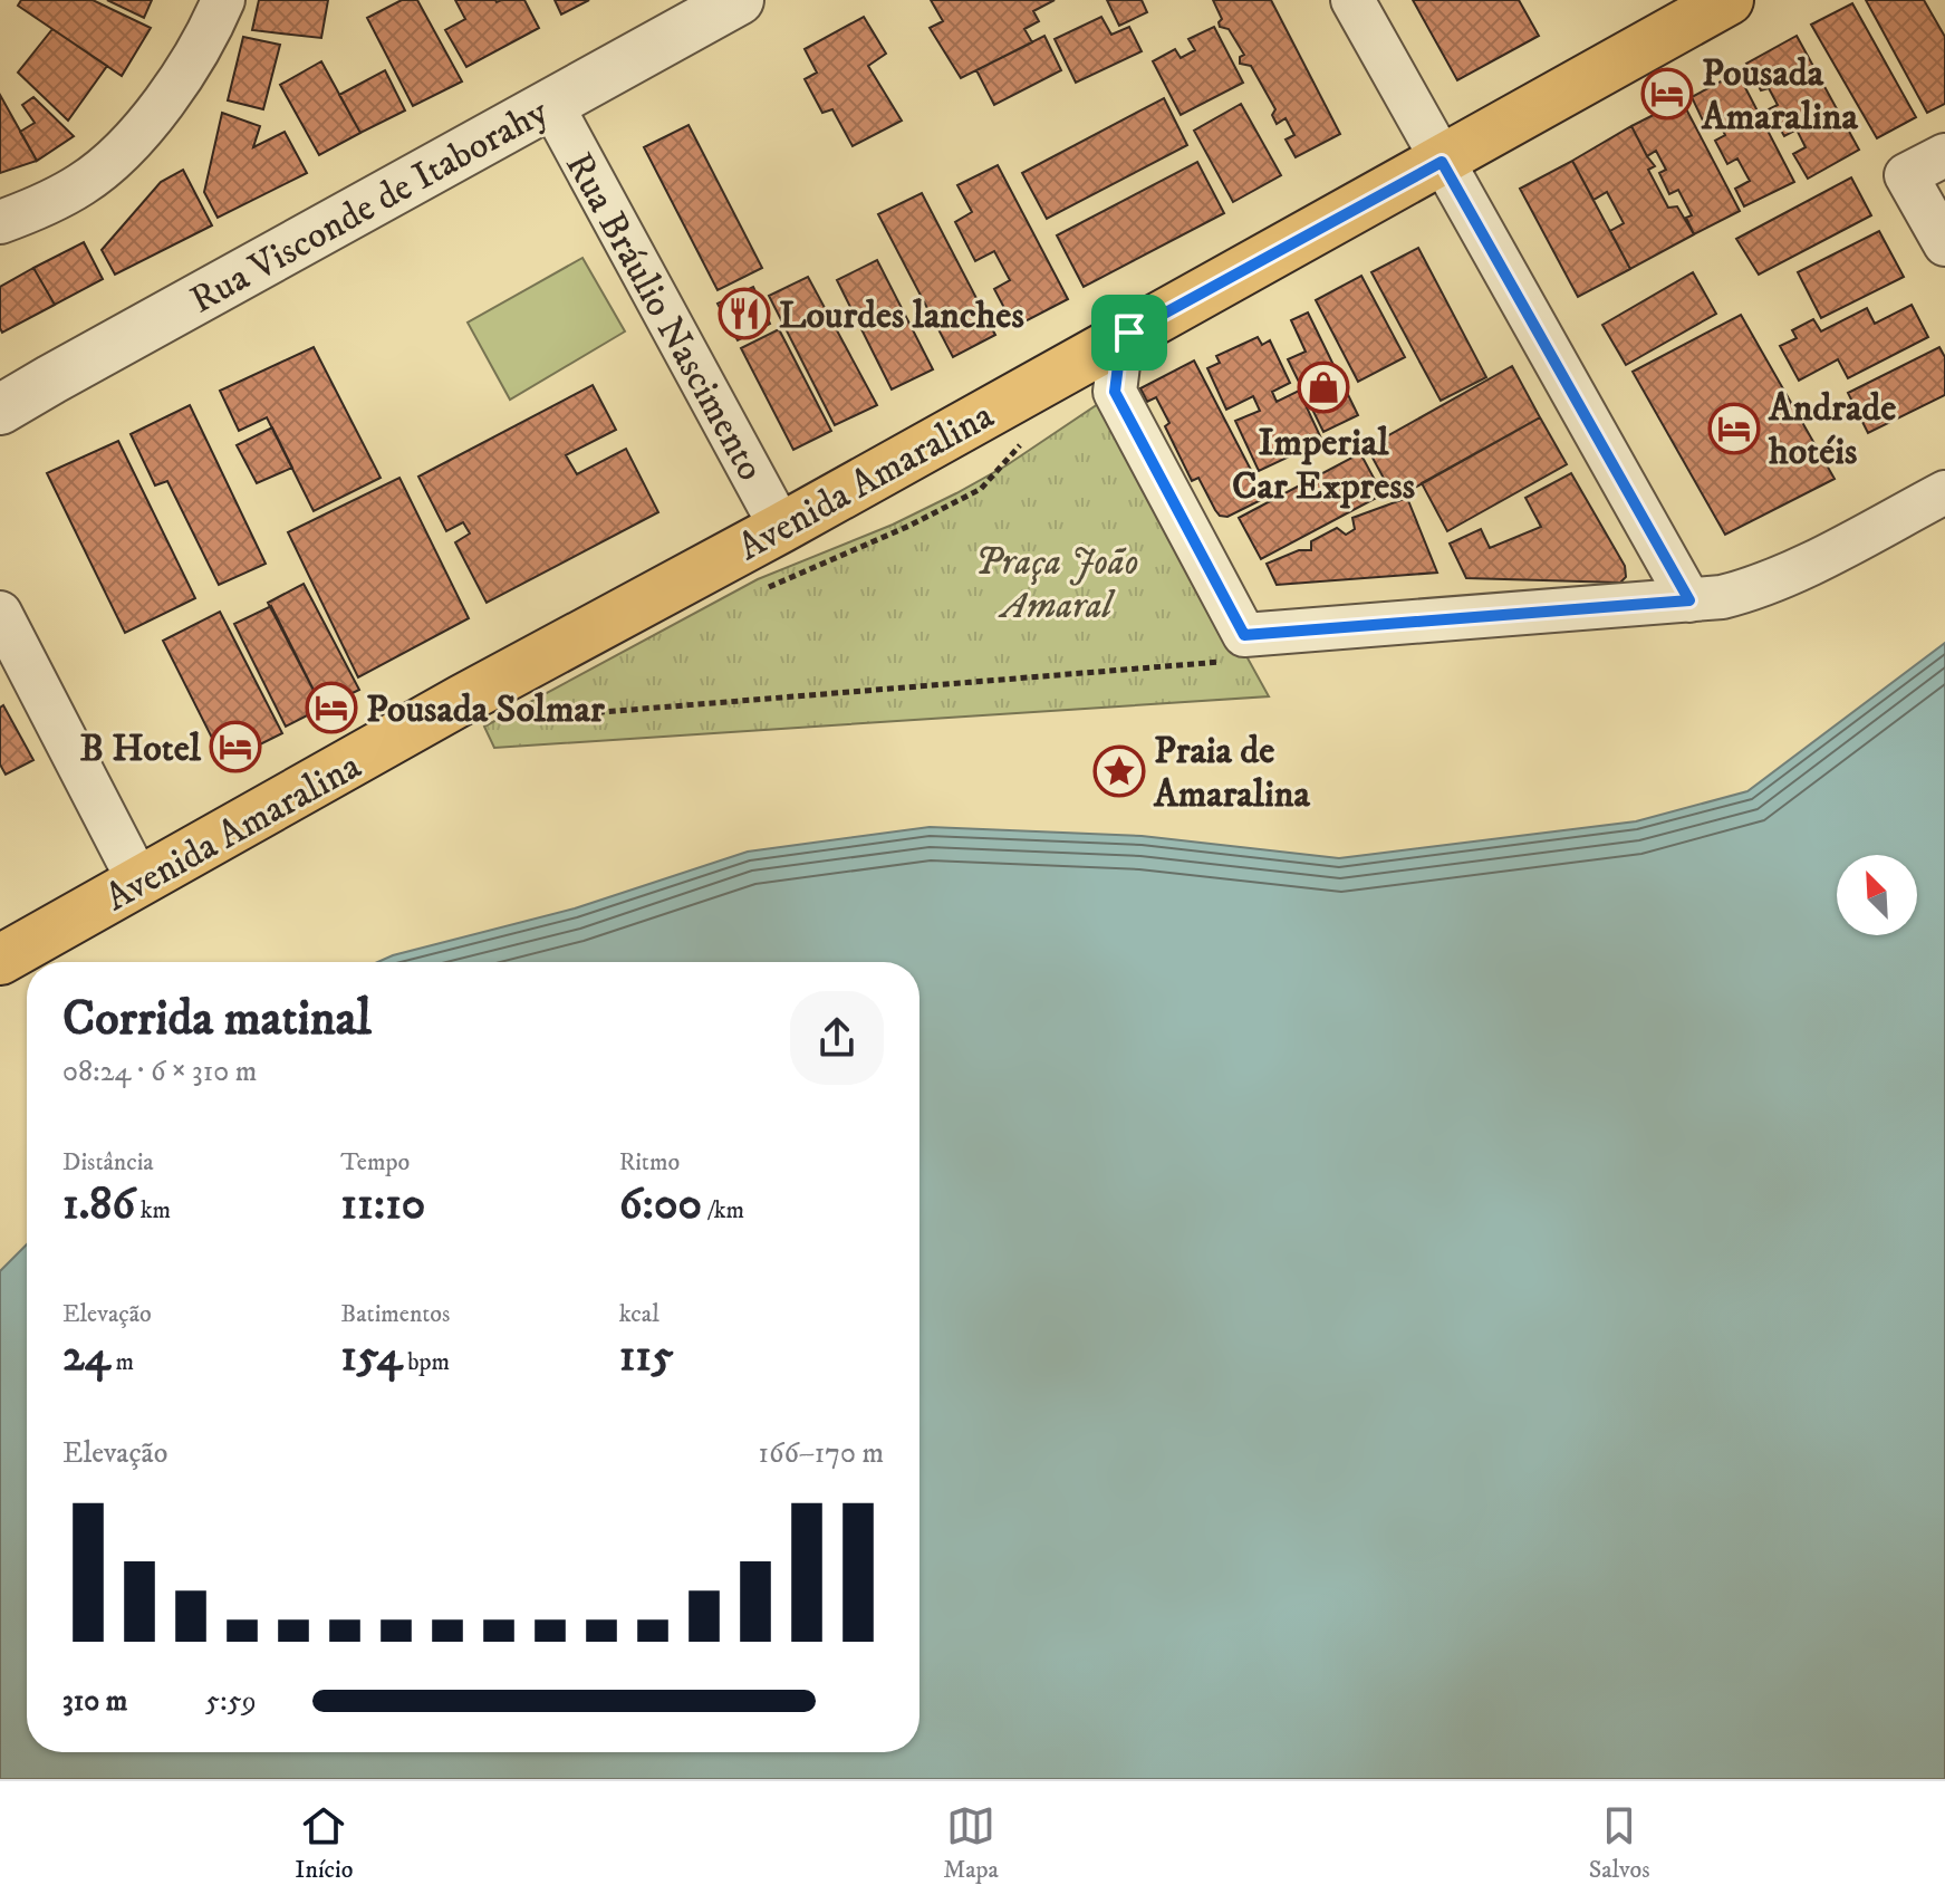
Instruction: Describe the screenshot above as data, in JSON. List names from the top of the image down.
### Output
{
  "streets": {
    "main road": ["Avenida Amaralina"],
    "street": ["Rua Visconde de Itaborahy", "Rua Bráulio Nascimento"]
  },
  "crossings": [
    ["Rua Visconde de Itaborahy", "Rua Bráulio Nascimento"],
    ["Rua Bráulio Nascimento", "Avenida Amaralina"]
  ],
  "parks": ["Praça João Amaral"],
  "places": {
    "hotel": [
      "Pousada Amaralina",
      "Andrade hotéis",
      "Pousada Solmar",
      "B Hotel"
    ],
    "restaurant": ["Lourdes lanches"],
    "shop": ["Imperial Car Express"],
    "place": ["Praia de Amaralina"]
  },
  "north": "top left",
  "page": {
    "heading": ["Corrida matinal", "08:24 · 6 × 310 m"],
    "stats": [
      ["Distância", "1.86 km"],
      ["Tempo", "11:10"],
      ["Ritmo", "6:00 /km"],
      ["Elevação", "24 m"],
      ["Batimentos", "154 bpm"],
      ["kcal", "115"]
    ],
    "chart": ["Elevação", "166–170 m"],
    "list": [
      {
        "name": "310 m",
        "note": "5:59"
      }
    ],
    "tabs": ["Início", "Mapa", "Salvos"]
  }
}
